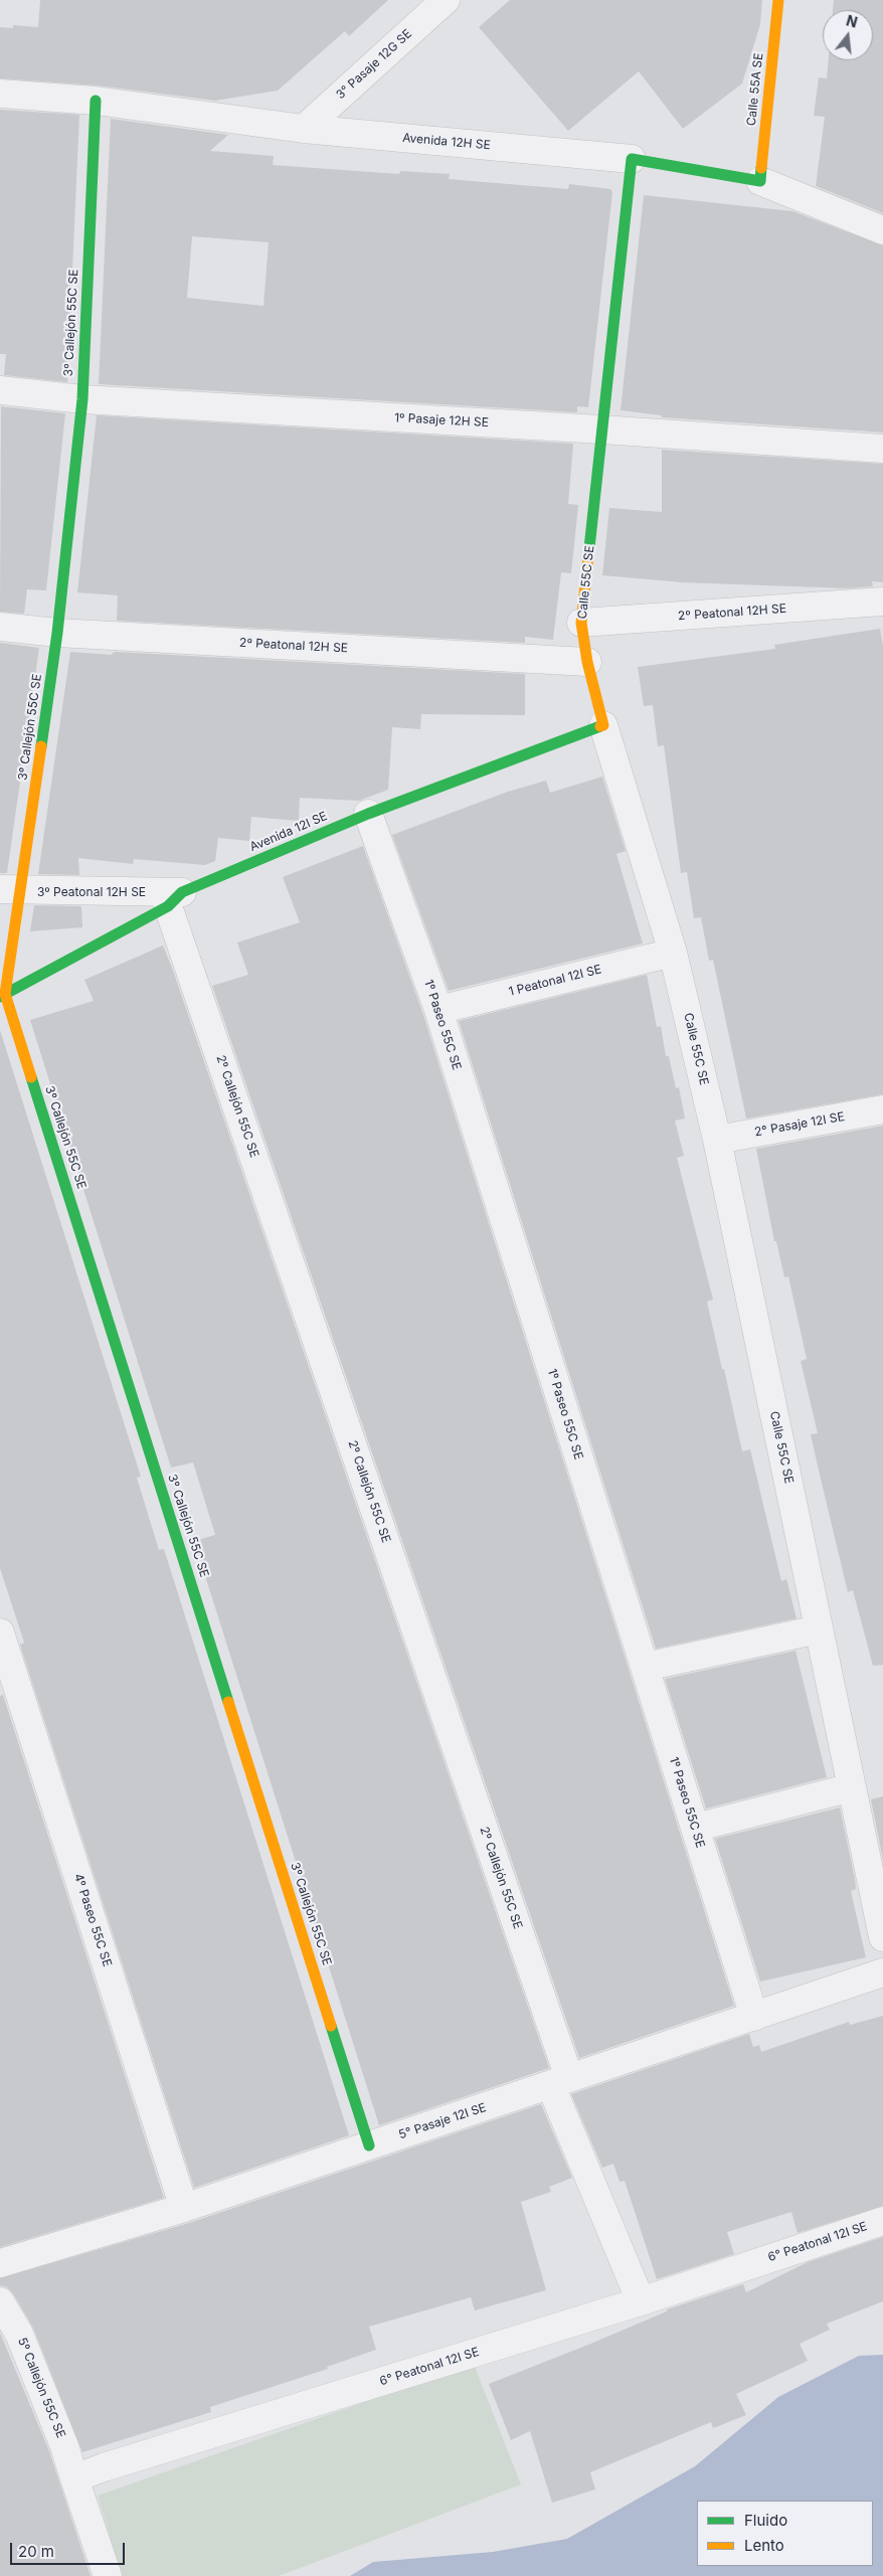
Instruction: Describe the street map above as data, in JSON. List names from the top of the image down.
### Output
{
  "streets": {
    "street": [
      "3° Pasaje 12G SE",
      "Calle 55A SE",
      "Avenida 12H SE",
      "3º Callejón 55C SE",
      "1º Pasaje 12H SE",
      "Calle 55C SE",
      "2º Peatonal 12H SE",
      "Avenida 12I SE",
      "3º Peatonal 12H SE",
      "1 Peatonal 12I SE",
      "1º Paseo 55C SE",
      "2º Callejón 55C SE",
      "2° Pasaje 12I SE",
      "4º Paseo 55C SE",
      "5° Pasaje 12I SE",
      "6° Peatonal 12I SE",
      "5º Callejón 55C SE"
    ]
  },
  "crossings": [
    ["3° Pasaje 12G SE", "Avenida 12H SE"],
    ["Calle 55A SE", "Avenida 12H SE"],
    ["Avenida 12H SE", "3º Callejón 55C SE"],
    ["Avenida 12H SE", "Calle 55C SE"],
    ["3º Callejón 55C SE", "1º Pasaje 12H SE"],
    ["3º Callejón 55C SE", "2º Peatonal 12H SE"],
    ["3º Callejón 55C SE", "Avenida 12I SE"],
    ["3º Callejón 55C SE", "3º Peatonal 12H SE"],
    ["3º Callejón 55C SE", "5° Pasaje 12I SE"],
    ["1º Pasaje 12H SE", "Calle 55C SE"],
    ["Calle 55C SE", "2º Peatonal 12H SE"],
    ["Calle 55C SE", "Avenida 12I SE"],
    ["Calle 55C SE", "1 Peatonal 12I SE"],
    ["Calle 55C SE", "2° Pasaje 12I SE"],
    ["Avenida 12I SE", "3º Peatonal 12H SE"],
    ["Avenida 12I SE", "1º Paseo 55C SE"],
    ["Avenida 12I SE", "2º Callejón 55C SE"],
    ["3º Peatonal 12H SE", "2º Callejón 55C SE"],
    ["1 Peatonal 12I SE", "1º Paseo 55C SE"],
    ["1º Paseo 55C SE", "5° Pasaje 12I SE"],
    ["2º Callejón 55C SE", "5° Pasaje 12I SE"],
    ["2º Callejón 55C SE", "6° Peatonal 12I SE"],
    ["4º Paseo 55C SE", "5° Pasaje 12I SE"],
    ["6° Peatonal 12I SE", "5º Callejón 55C SE"]
  ],
  "legend": ["Fluido", "Lento"],
  "scale_bar": "20 m",
  "north": "top"
}
